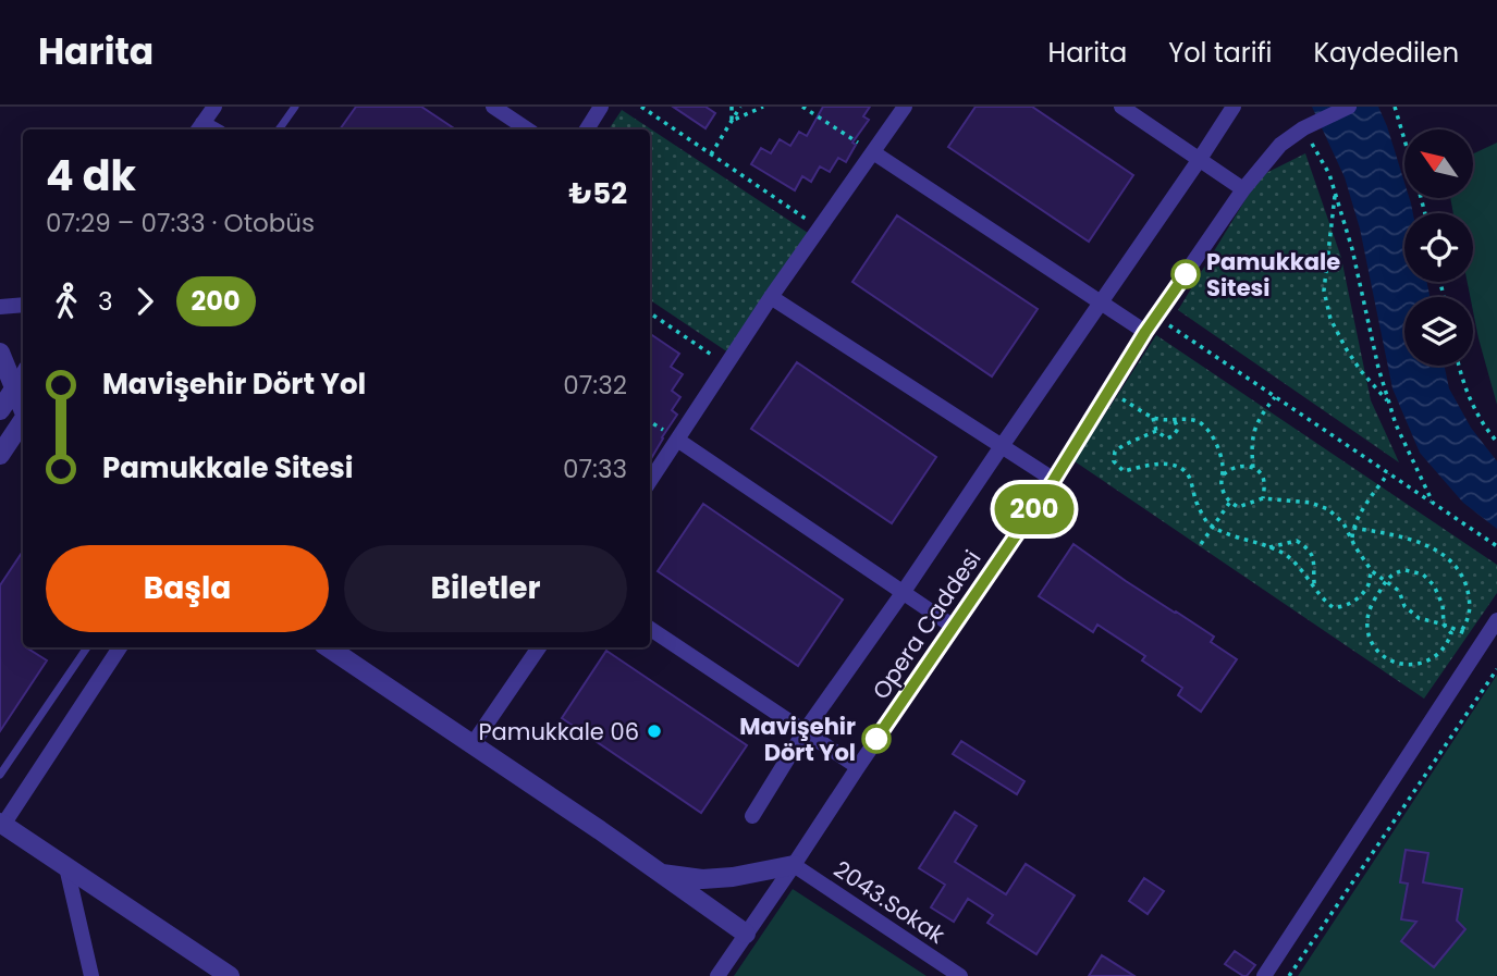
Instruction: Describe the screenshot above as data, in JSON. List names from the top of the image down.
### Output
{
  "streets": {
    "street": ["Opera Caddesi", "2043.Sokak"]
  },
  "crossings": [
    ["Opera Caddesi", "2043.Sokak"]
  ],
  "places": ["Pamukkale Sitesi", "Pamukkale 06", "Mavişehir Dört Yol"],
  "lines": ["bus line 200"],
  "north": "top left",
  "page": {
    "header": "Harita",
    "nav": ["Harita", "Yol tarifi", "Kaydedilen"],
    "on_map": "200",
    "heading": ["4 dk", "07:29 – 07:33 · Otobüs", "₺52"],
    "legs": ["3", "200"],
    "list": [
      {
        "name": "Mavişehir Dört Yol",
        "value": "07:32"
      },
      {
        "name": "Pamukkale Sitesi",
        "value": "07:33"
      }
    ],
    "buttons": ["Başla", "Biletler"]
  }
}
